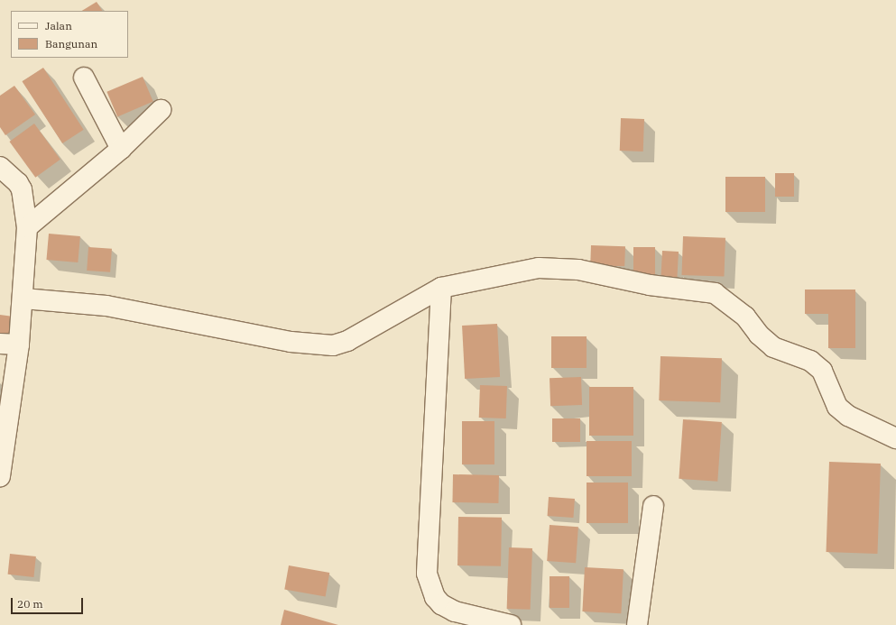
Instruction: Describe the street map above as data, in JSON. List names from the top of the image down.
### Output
{
  "legend": ["Jalan", "Bangunan"],
  "scale_bar": "20 m"
}
